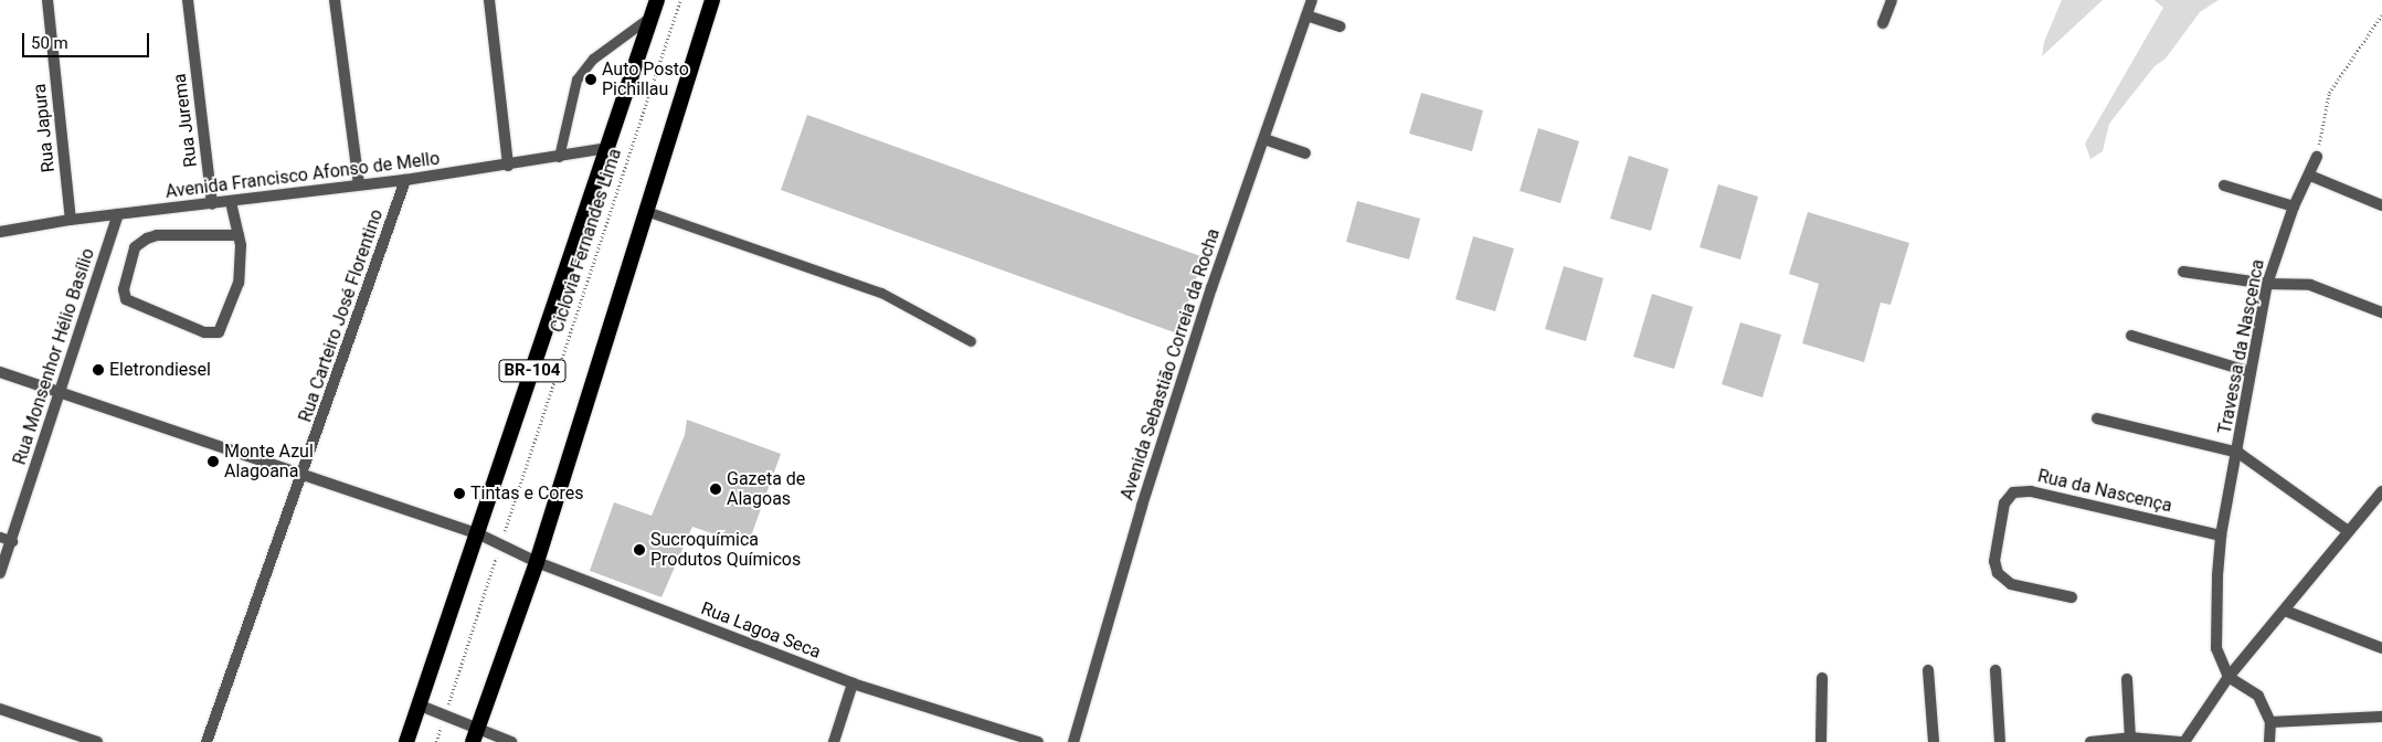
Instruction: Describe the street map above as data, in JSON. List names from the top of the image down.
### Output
{
  "streets": {
    "highway": ["BR-104"],
    "street": [
      "Rua Jurema",
      "Rua Japura",
      "Avenida Francisco Afonso de Mello",
      "Rua Carteiro José Florentino",
      "Travessa da Nasçenca",
      "Rua Monsenhor Hélio Basílio",
      "Avenida Sebastião Correia da Rocha",
      "Rua da Nascença",
      "Rua Lagoa Seca"
    ],
    "path": ["Ciclovia Fernandes Lima"]
  },
  "crossings": [
    ["Rua Jurema", "Avenida Francisco Afonso de Mello"],
    ["Rua Japura", "Avenida Francisco Afonso de Mello"],
    ["Avenida Francisco Afonso de Mello", "Rua Carteiro José Florentino"],
    ["Avenida Francisco Afonso de Mello", "Rua Monsenhor Hélio Basílio"],
    ["Avenida Francisco Afonso de Mello", "BR-104"],
    ["Rua Carteiro José Florentino", "Rua Lagoa Seca"],
    ["Travessa da Nasçenca", "Rua da Nascença"],
    ["Rua Monsenhor Hélio Basílio", "Rua Lagoa Seca"],
    ["BR-104", "Rua Lagoa Seca"]
  ],
  "places": [
    "Auto Posto Pichillau",
    "Eletrondiesel",
    "Monte Azul Alagoana",
    "Gazeta de Alagoas",
    "Tintas e Cores",
    "Sucroquímica Produtos Químicos"
  ],
  "scale_bar": "50 m"
}
